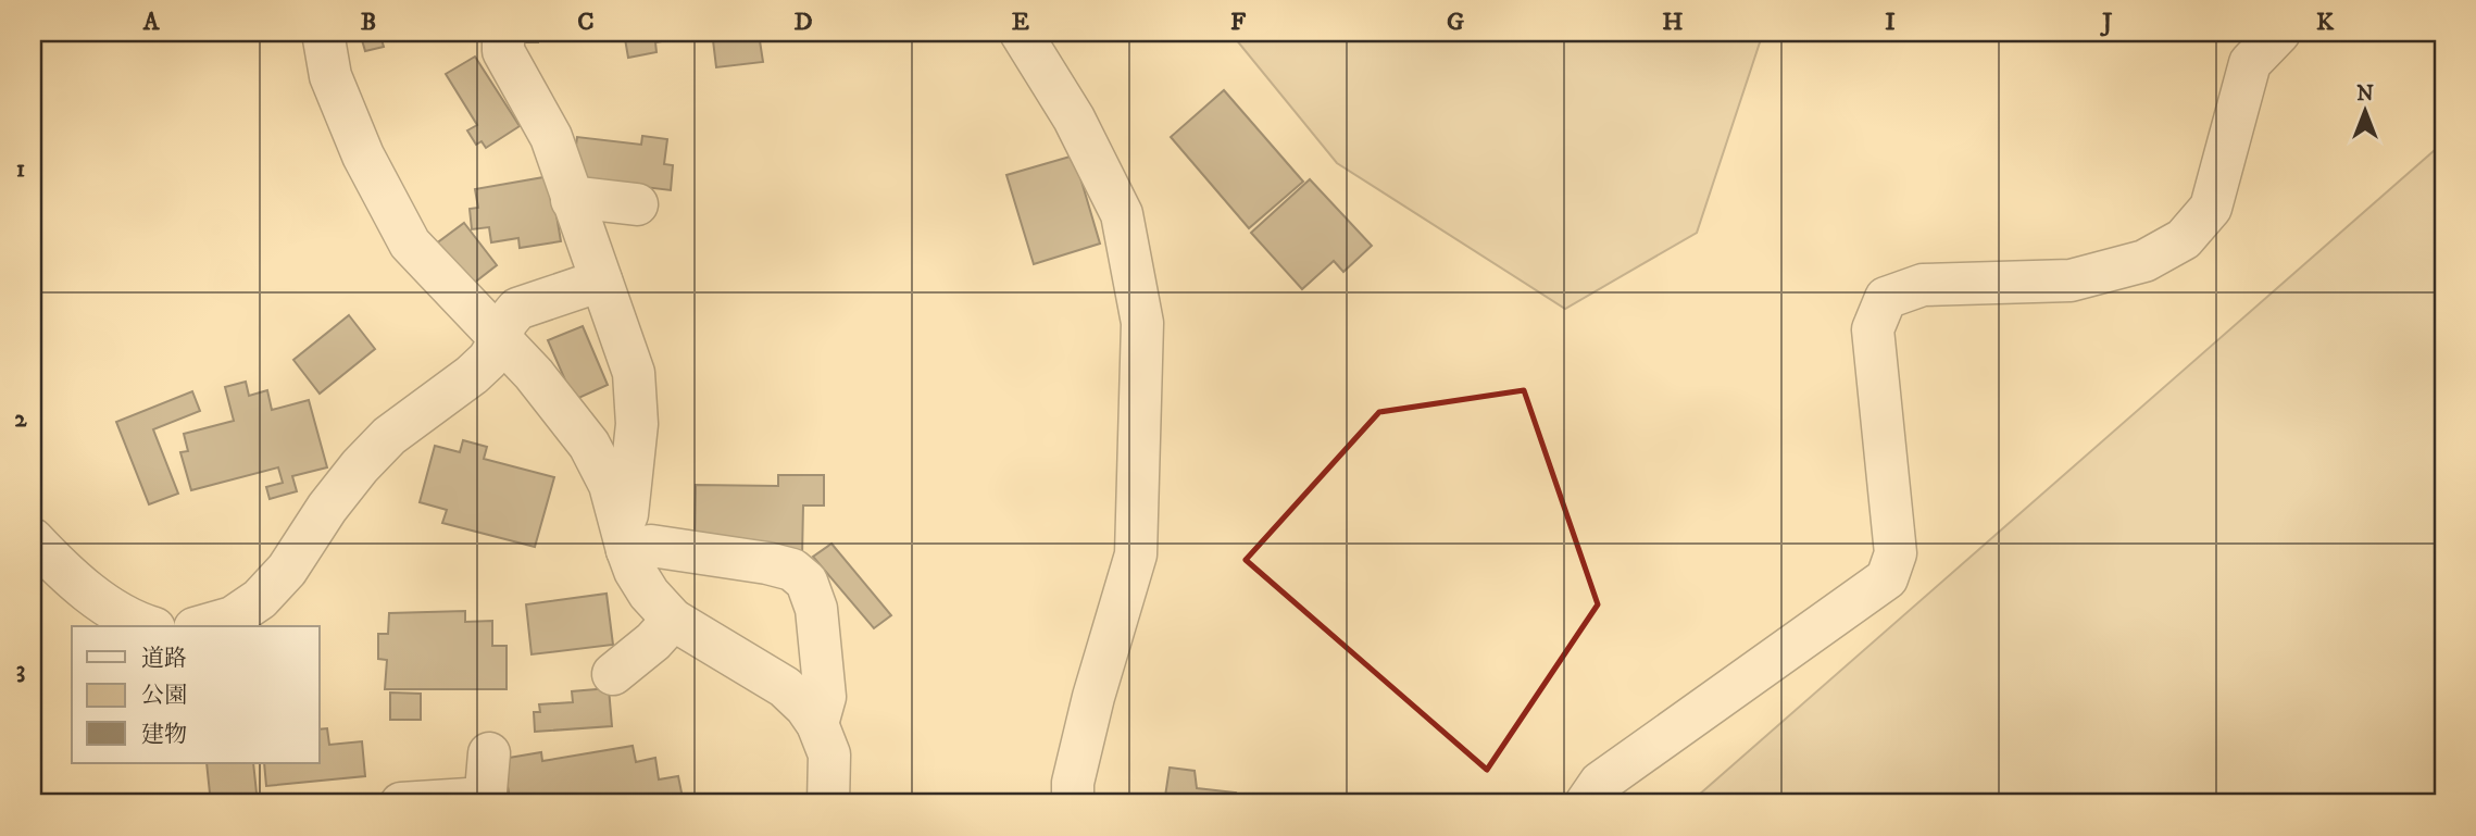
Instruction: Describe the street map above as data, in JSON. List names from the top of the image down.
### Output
{
  "legend": ["道路", "公園", "建物"],
  "north": "top",
  "grid": {
    "columns": [
      "A",
      "B",
      "C",
      "D",
      "E",
      "F",
      "G",
      "H",
      "I",
      "J",
      "K"
    ],
    "rows": ["1", "2", "3"]
  }
}
